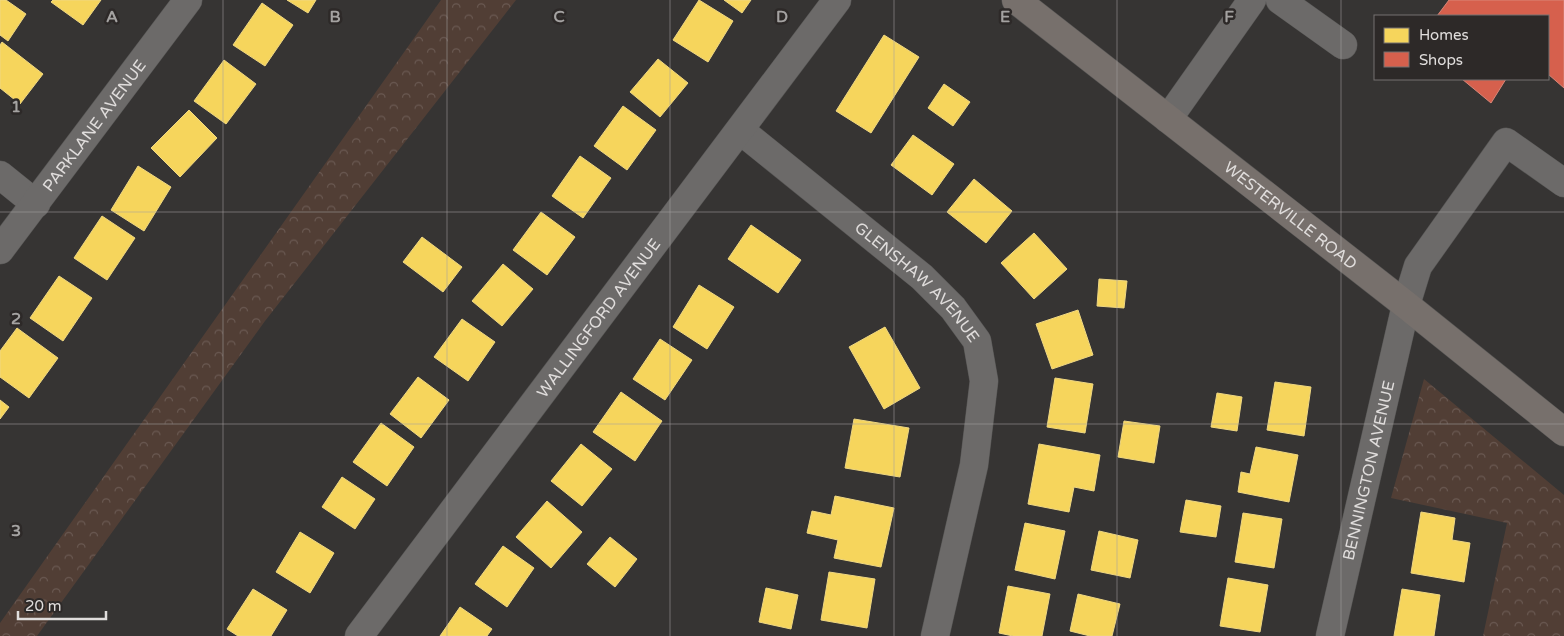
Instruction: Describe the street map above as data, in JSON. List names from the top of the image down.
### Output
{
  "streets": {
    "main road": ["WESTERVILLE ROAD"],
    "street": [
      "PARKLANE AVENUE",
      "GLENSHAW AVENUE",
      "WALLINGFORD AVENUE",
      "BENNINGTON AVENUE"
    ]
  },
  "crossings": [
    ["WESTERVILLE ROAD", "BENNINGTON AVENUE"],
    ["GLENSHAW AVENUE", "WALLINGFORD AVENUE"]
  ],
  "legend": ["Homes", "Shops"],
  "scale_bar": "20 m",
  "grid": {
    "columns": [
      "A",
      "B",
      "C",
      "D",
      "E",
      "F"
    ],
    "rows": ["1", "2", "3"]
  }
}
